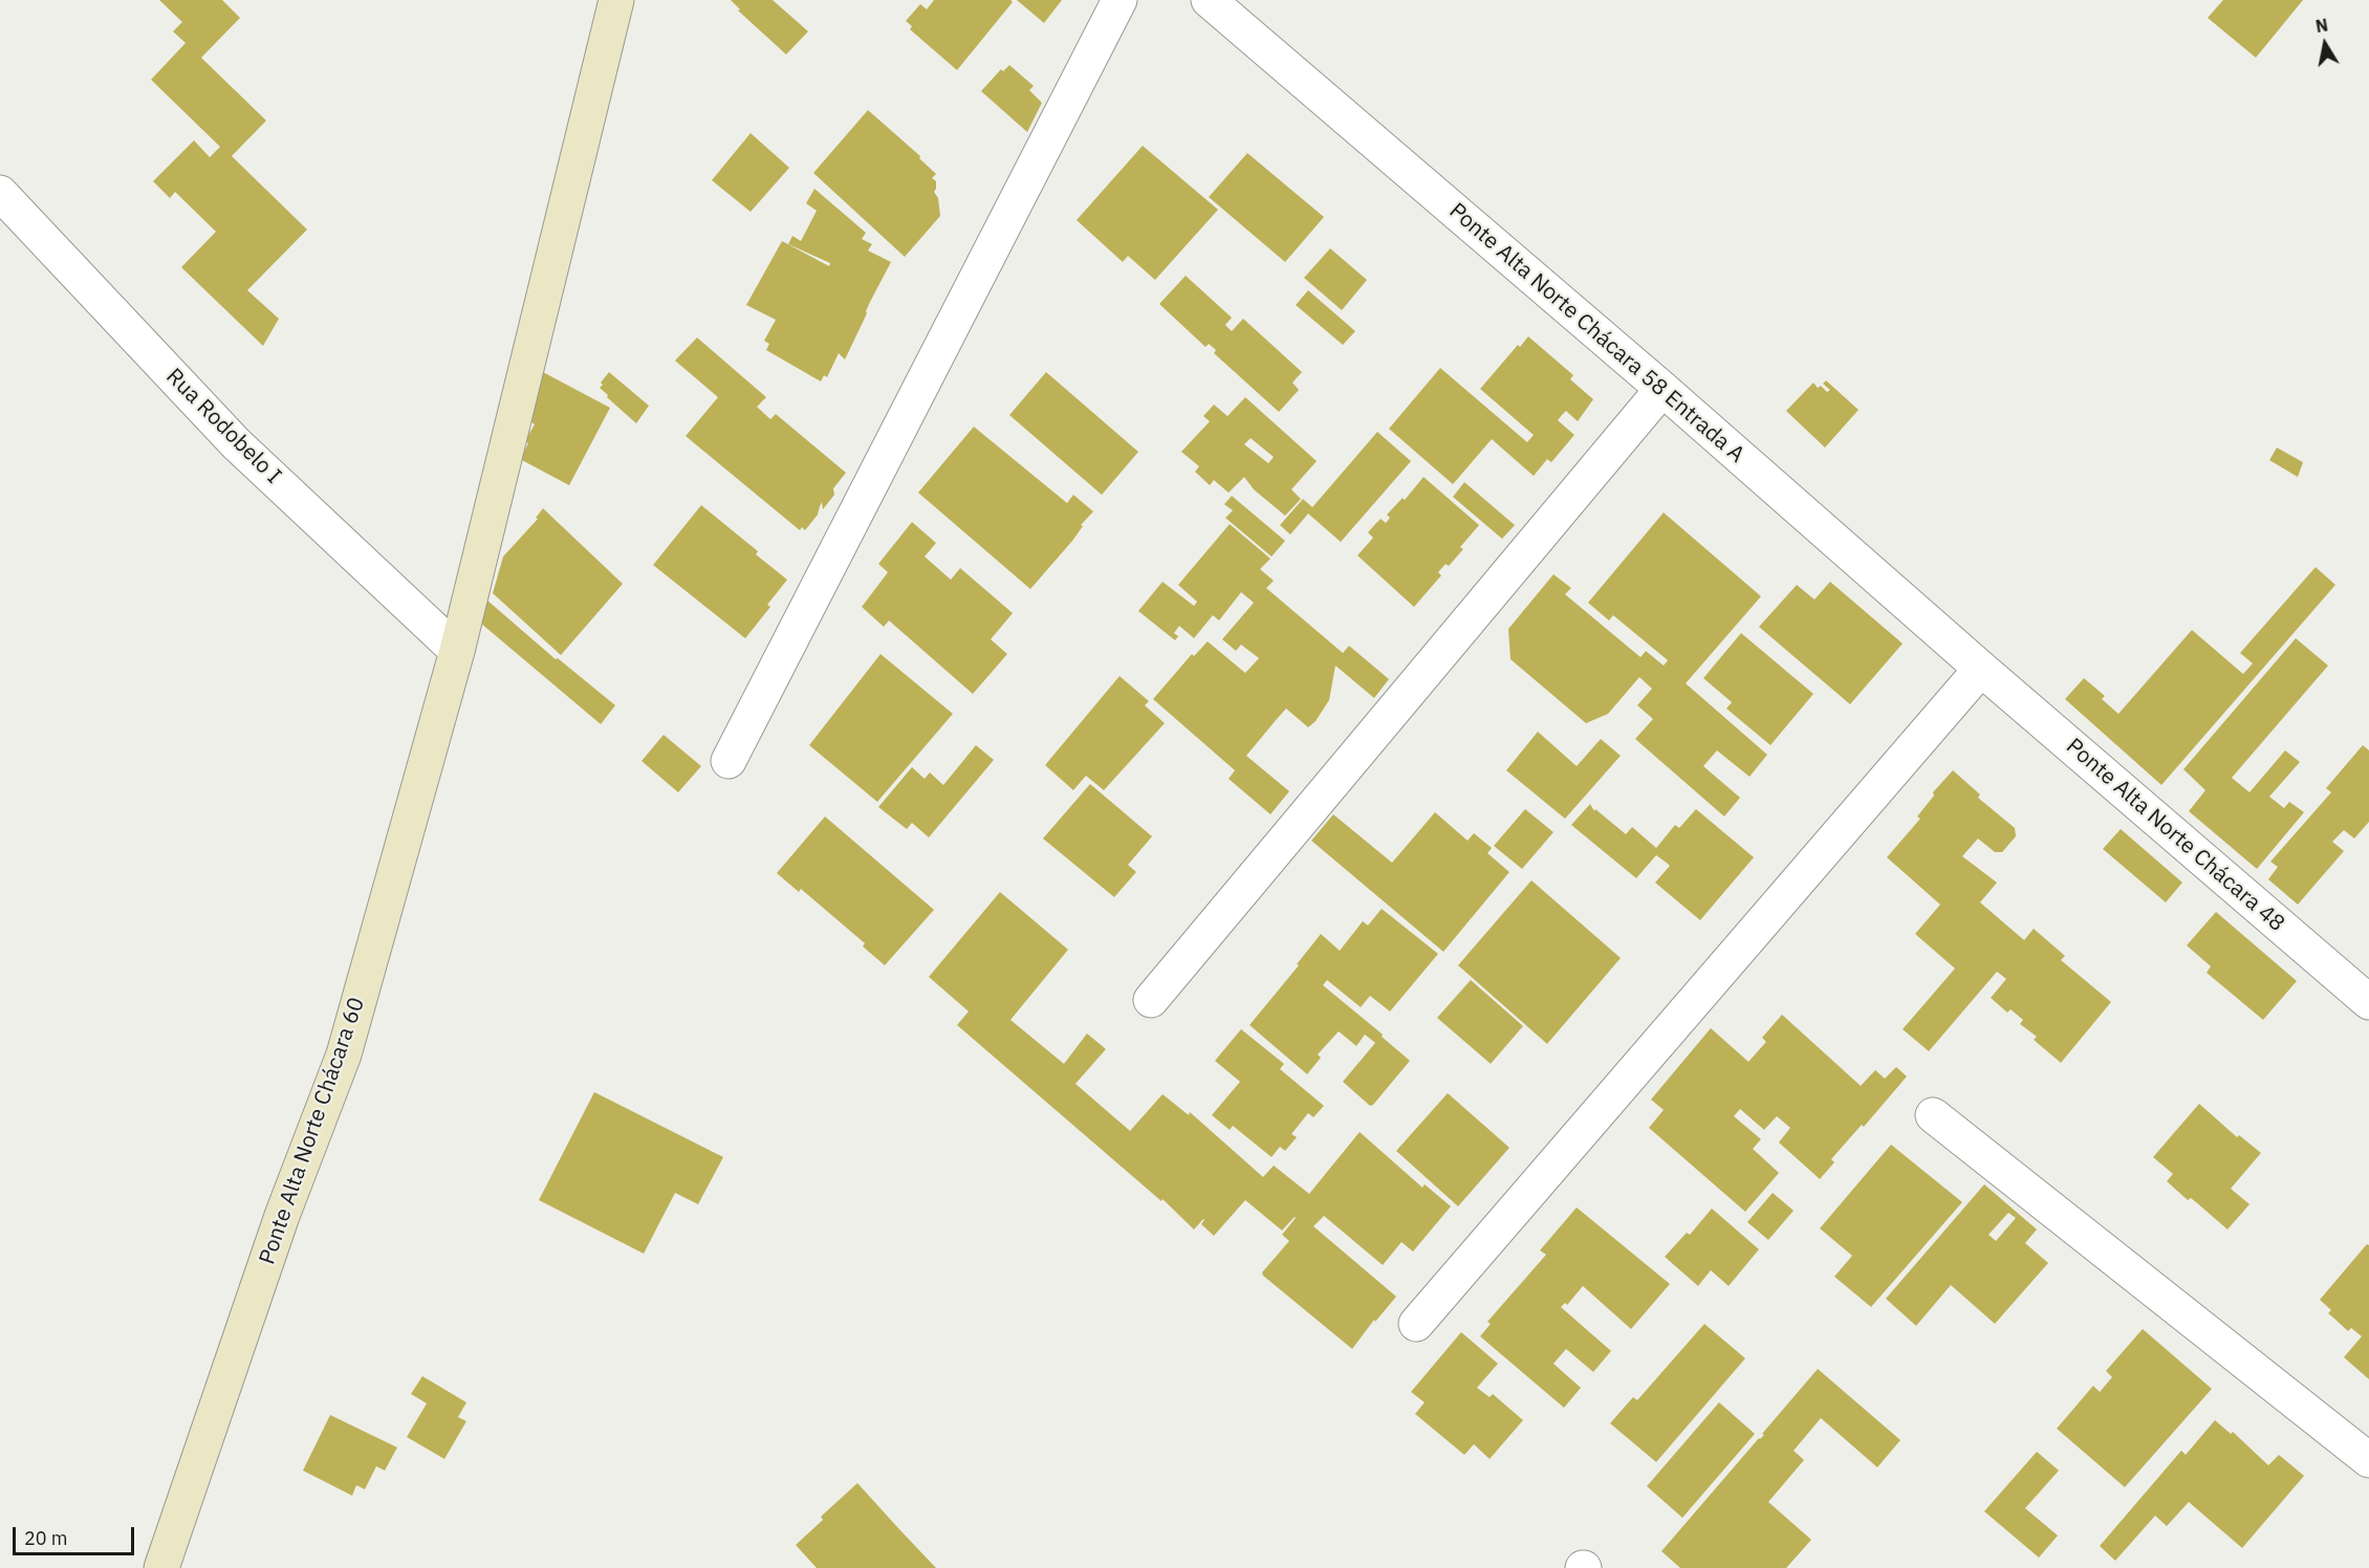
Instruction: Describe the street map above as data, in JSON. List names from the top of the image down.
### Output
{
  "streets": {
    "street": [
      "Ponte Alta Norte Chácara 58 Entrada A",
      "Rua Rodobelo I",
      "Ponte Alta Norte Chácara 48",
      "Ponte Alta Norte Chácara 60"
    ]
  },
  "crossings": [
    ["Ponte Alta Norte Chácara 58 Entrada A", "Ponte Alta Norte Chácara 48"],
    ["Rua Rodobelo I", "Ponte Alta Norte Chácara 60"]
  ],
  "scale_bar": "20 m",
  "north": "top"
}
